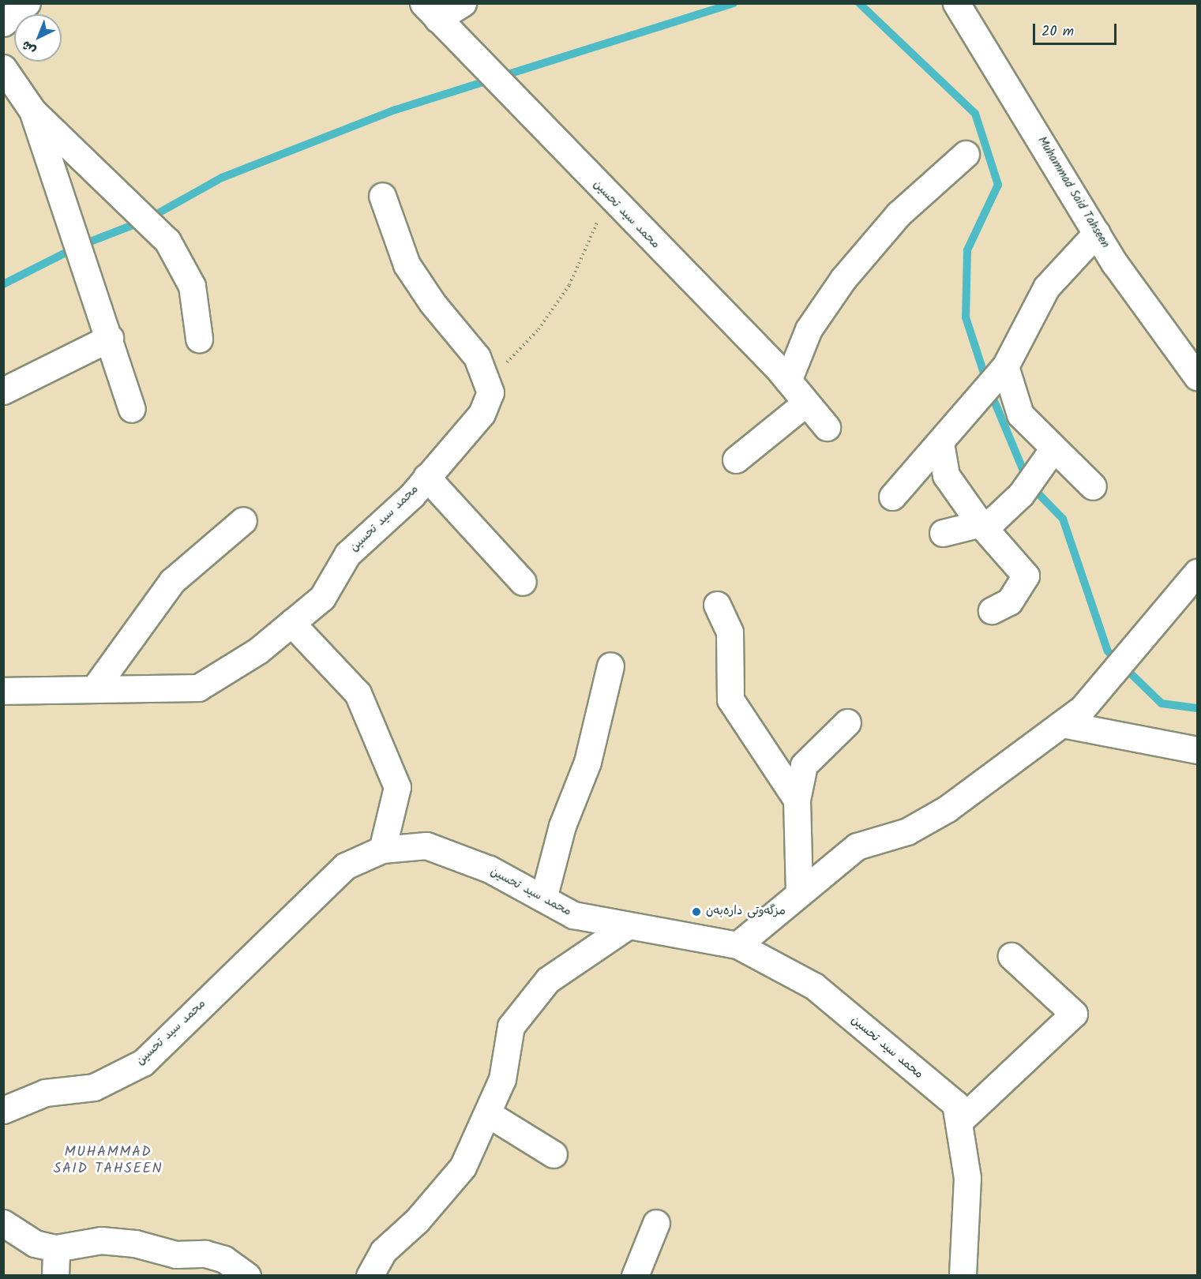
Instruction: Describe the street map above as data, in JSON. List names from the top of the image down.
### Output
{
  "streets": {
    "street": ["Muhammad Said Tahseen", "محمد سید تحسین"]
  },
  "districts": ["MUHAMMAD SAID TAHSEEN"],
  "places": ["مزگەوتی دارەبەن"],
  "scale_bar": "20 m",
  "north": "bottom left"
}
